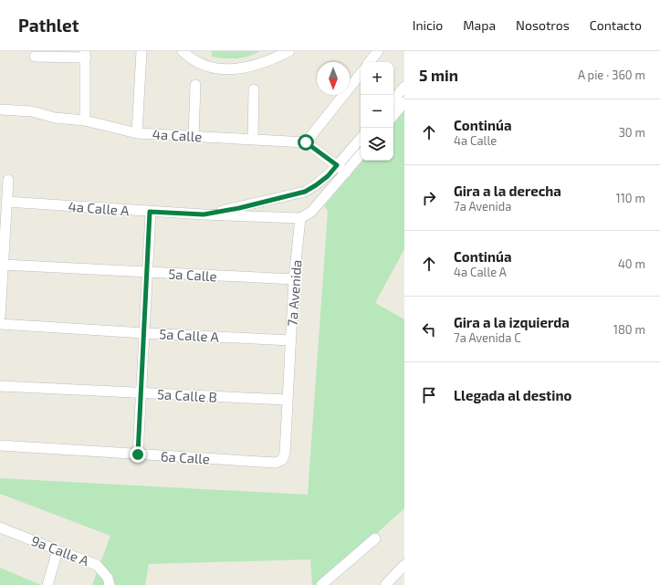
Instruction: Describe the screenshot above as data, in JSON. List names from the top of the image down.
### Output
{
  "streets": {
    "street": [
      "4a Calle",
      "4a Calle A",
      "5a Calle",
      "7a Avenida",
      "5a Calle A",
      "5a Calle B",
      "6a Calle",
      "9a Calle A"
    ]
  },
  "crossings": [
    ["4a Calle A", "7a Avenida"],
    ["5a Calle", "7a Avenida"],
    ["7a Avenida", "5a Calle A"],
    ["7a Avenida", "5a Calle B"],
    ["7a Avenida", "6a Calle"]
  ],
  "north": "bottom",
  "page": {
    "header": "Pathlet",
    "nav": [
      "Inicio",
      "Mapa",
      "Nosotros",
      "Contacto"
    ],
    "heading": ["5 min", "A pie · 360 m"],
    "map_buttons": ["+", "−"],
    "list": [
      ["Continúa", "4a Calle", "30 m"],
      ["Gira a la derecha", "7a Avenida", "110 m"],
      ["Continúa", "4a Calle A", "40 m"],
      ["Gira a la izquierda", "7a Avenida C", "180 m"],
      "Llegada al destino"
    ]
  }
}
